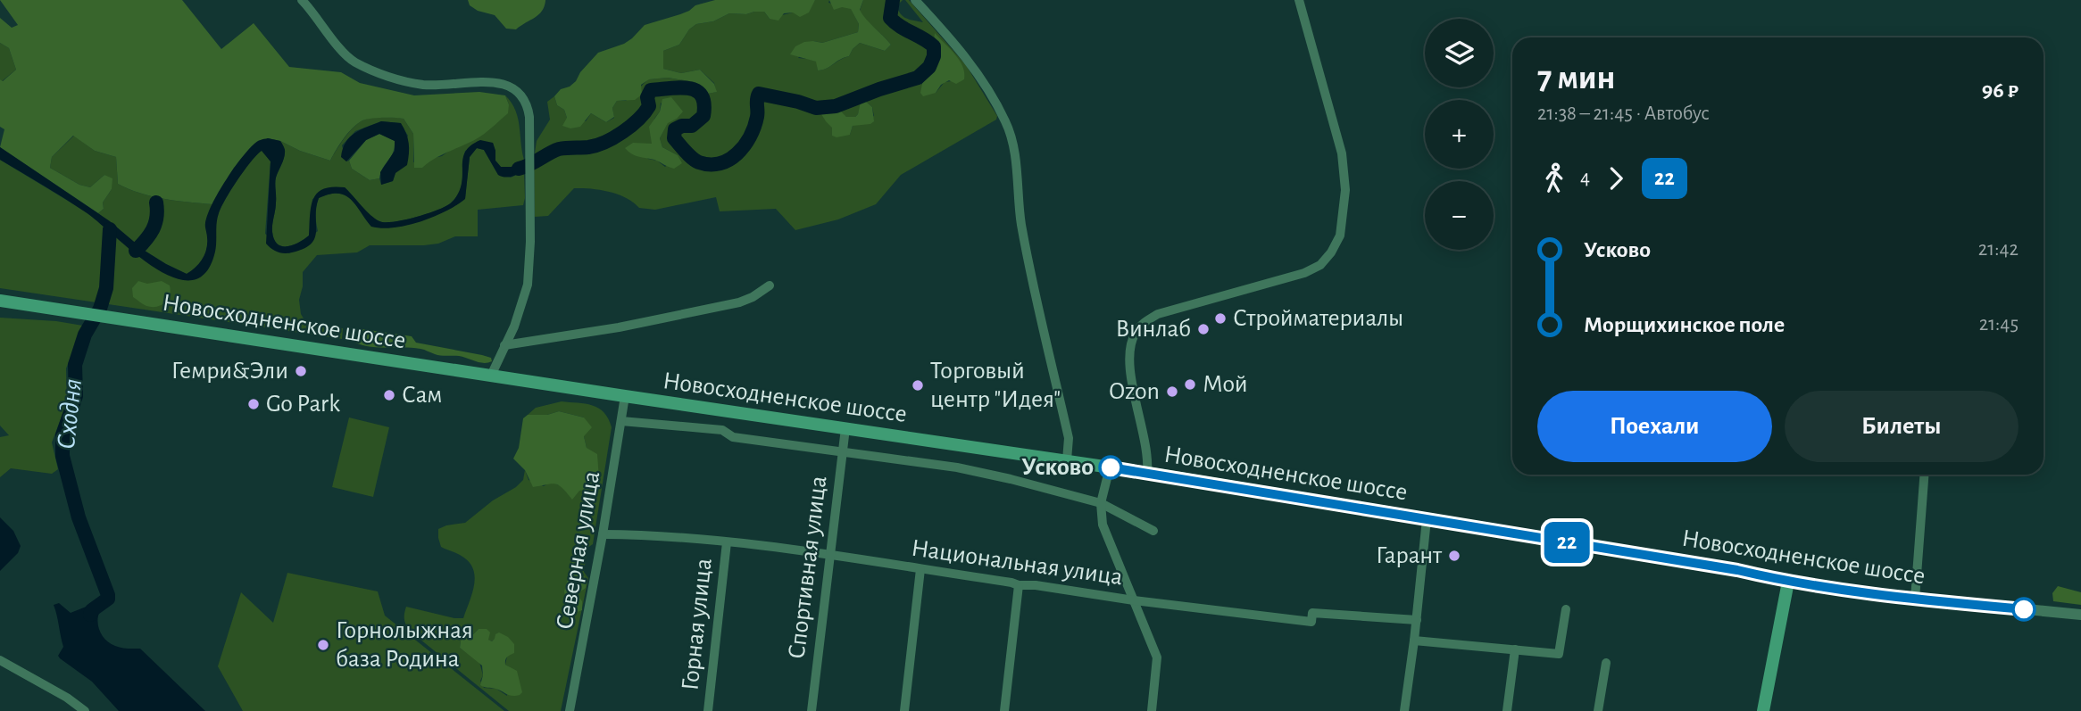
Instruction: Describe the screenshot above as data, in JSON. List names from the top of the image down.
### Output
{
  "streets": {
    "main road": ["Новосходненское шоссе"],
    "street": [
      "Северная улица",
      "Национальная улица",
      "Спортивная улица",
      "Горная улица"
    ]
  },
  "crossings": [
    ["Новосходненское шоссе", "Северная улица"],
    ["Новосходненское шоссе", "Спортивная улица"],
    ["Северная улица", "Национальная улица"],
    ["Национальная улица", "Спортивная улица"],
    ["Национальная улица", "Горная улица"]
  ],
  "water": ["Сходня"],
  "places": [
    "Стройматериалы",
    "Винлаб",
    "Гемри&Эли",
    "Мой",
    "Торговый центр \"Идея\"",
    "Ozon",
    "Сам",
    "Go Park",
    "Усково",
    "Гарант",
    "Горнолыжная база Родина"
  ],
  "lines": ["bus line 22"],
  "page": {
    "on_map": "22",
    "map_buttons": ["+", "−"],
    "heading": ["7 мин", "21:38 – 21:45 · Автобус", "96 ₽"],
    "legs": ["4", "22"],
    "list": [
      {
        "name": "Усково",
        "value": "21:42"
      },
      {
        "name": "Морщихинское поле",
        "value": "21:45"
      }
    ],
    "buttons": ["Поехали", "Билеты"]
  }
}
